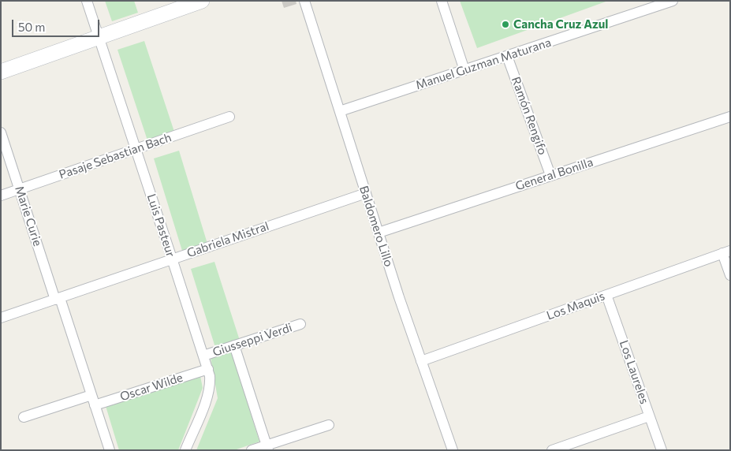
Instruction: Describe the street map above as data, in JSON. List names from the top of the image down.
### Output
{
  "streets": {
    "street": [
      "Manuel Guzman Maturana",
      "Ramón Rengifo",
      "Pasaje Sebastian Bach",
      "General Bonilla",
      "Marie Curie",
      "Luis Pasteur",
      "Baldomero Lillo",
      "Gabriela Mistral",
      "Los Maquis",
      "Giusseppi Verdi",
      "Los Laureles",
      "Oscar Wilde"
    ]
  },
  "crossings": [
    ["Manuel Guzman Maturana", "Ramón Rengifo"],
    ["Manuel Guzman Maturana", "Baldomero Lillo"],
    ["Ramón Rengifo", "General Bonilla"],
    ["Pasaje Sebastian Bach", "Marie Curie"],
    ["Pasaje Sebastian Bach", "Luis Pasteur"],
    ["General Bonilla", "Baldomero Lillo"],
    ["Marie Curie", "Gabriela Mistral"],
    ["Marie Curie", "Oscar Wilde"],
    ["Luis Pasteur", "Gabriela Mistral"],
    ["Luis Pasteur", "Giusseppi Verdi"],
    ["Luis Pasteur", "Oscar Wilde"],
    ["Baldomero Lillo", "Gabriela Mistral"],
    ["Baldomero Lillo", "Los Maquis"],
    ["Los Maquis", "Los Laureles"]
  ],
  "places": ["Cancha Cruz Azul"],
  "scale_bar": "50 m"
}
